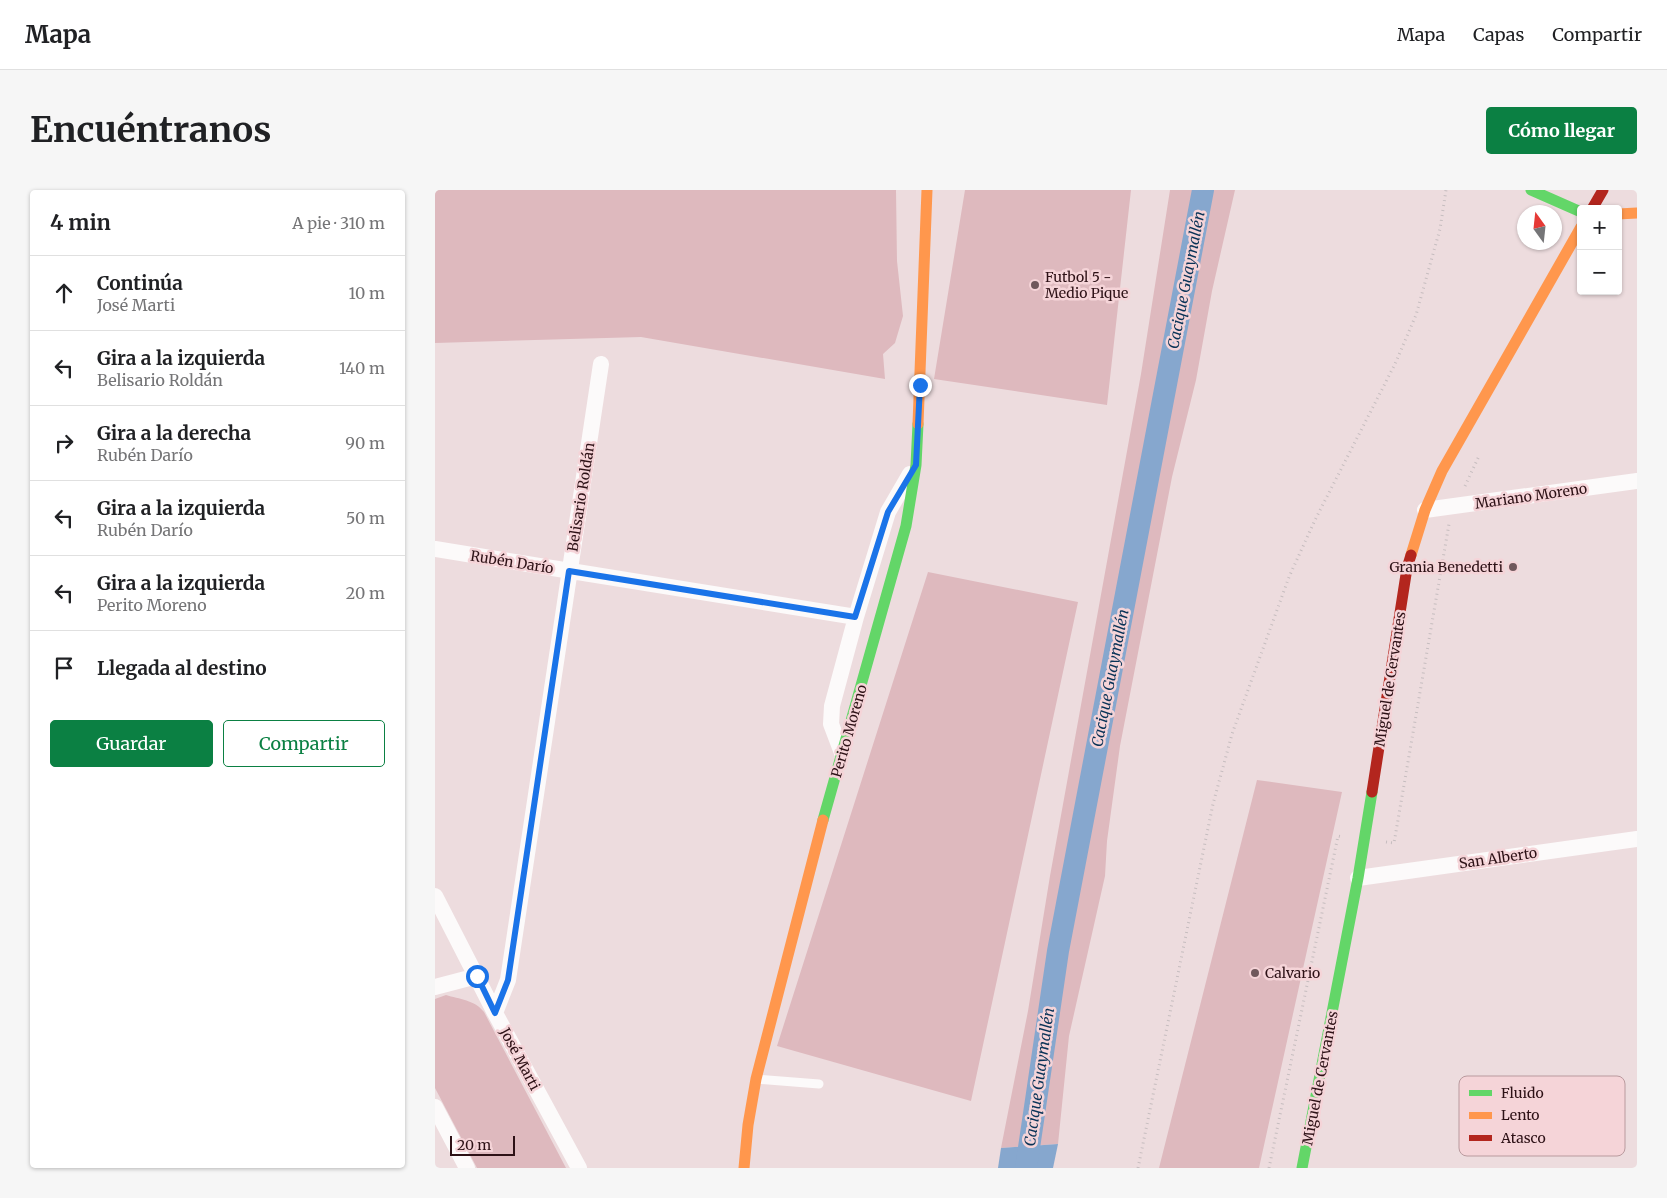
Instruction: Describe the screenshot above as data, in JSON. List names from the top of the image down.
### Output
{
  "streets": {
    "main road": ["Miguel de Cervantes", "Perito Moreno"],
    "street": [
      "Mariano Moreno",
      "Belisario Roldán",
      "Rubén Darío",
      "San Alberto",
      "José Marti"
    ]
  },
  "crossings": [
    ["Mariano Moreno", "Miguel de Cervantes"],
    ["Belisario Roldán", "Rubén Darío"],
    ["Belisario Roldán", "José Marti"],
    ["Miguel de Cervantes", "San Alberto"]
  ],
  "water": ["Cacique Guaymallén"],
  "places": ["Futbol 5 - Medio Pique", "Grania Benedetti", "Calvario"],
  "legend": ["Fluido", "Lento", "Atasco"],
  "scale_bar": "20 m",
  "north": "top",
  "page": {
    "header": "Mapa",
    "nav": ["Mapa", "Capas", "Compartir"],
    "buttons": [
      "Cómo llegar",
      ["Guardar", "Compartir"]
    ],
    "title": "Encuéntranos",
    "heading": ["4 min", "A pie · 310 m"],
    "map_buttons": ["+", "−"],
    "list": [
      ["Continúa", "José Marti", "10 m"],
      ["Gira a la izquierda", "Belisario Roldán", "140 m"],
      ["Gira a la derecha", "Rubén Darío", "90 m"],
      ["Gira a la izquierda", "Rubén Darío", "50 m"],
      ["Gira a la izquierda", "Perito Moreno", "20 m"],
      "Llegada al destino"
    ],
    "scale": "20 m"
  }
}
